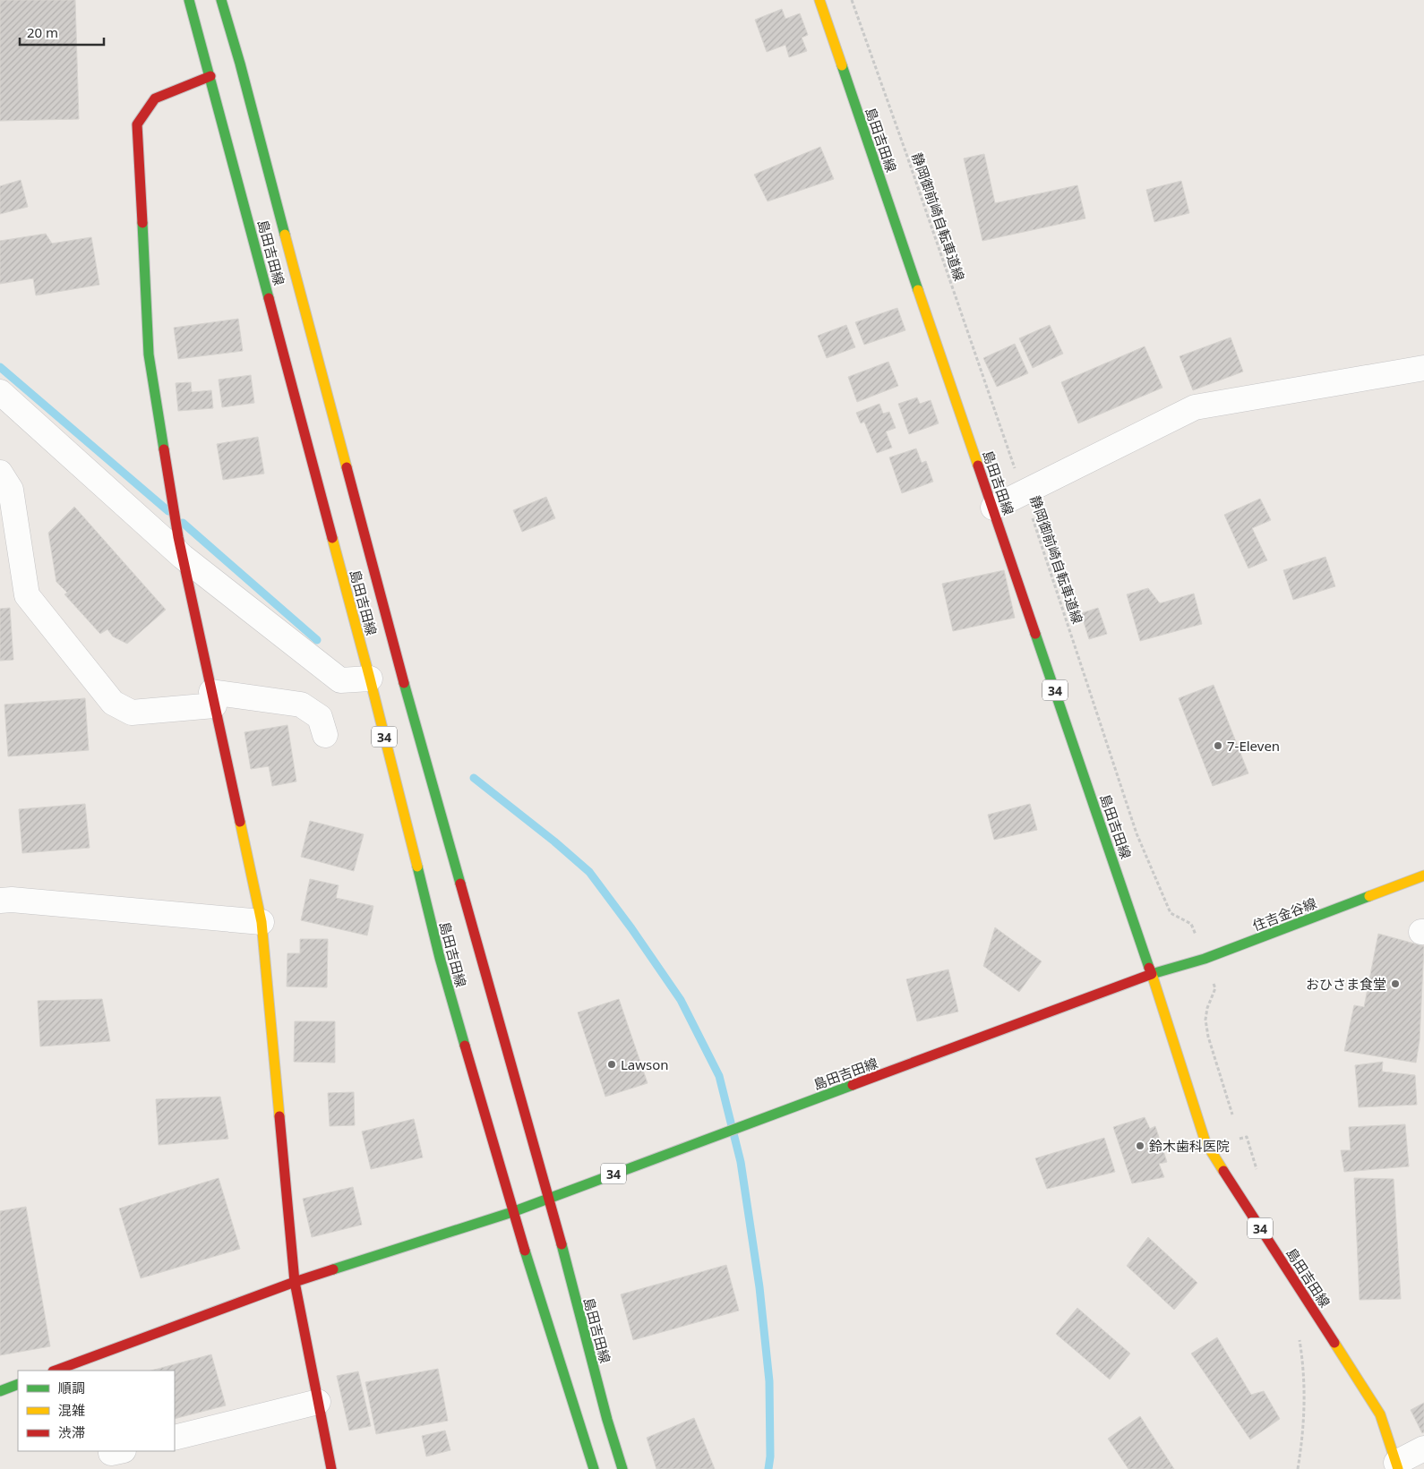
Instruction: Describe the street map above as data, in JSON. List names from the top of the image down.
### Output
{
  "streets": {
    "main road": ["島田吉田線", "34", "住吉金谷線"],
    "path": ["静岡御前崎自転車道線"]
  },
  "crossings": [
    ["島田吉田線", "住吉金谷線"],
    ["静岡御前崎自転車道線", "住吉金谷線"]
  ],
  "places": [
    "7-Eleven",
    "おひさま食堂",
    "Lawson",
    "鈴木歯科医院"
  ],
  "legend": ["順調", "混雑", "渋滞"],
  "scale_bar": "20 m"
}
